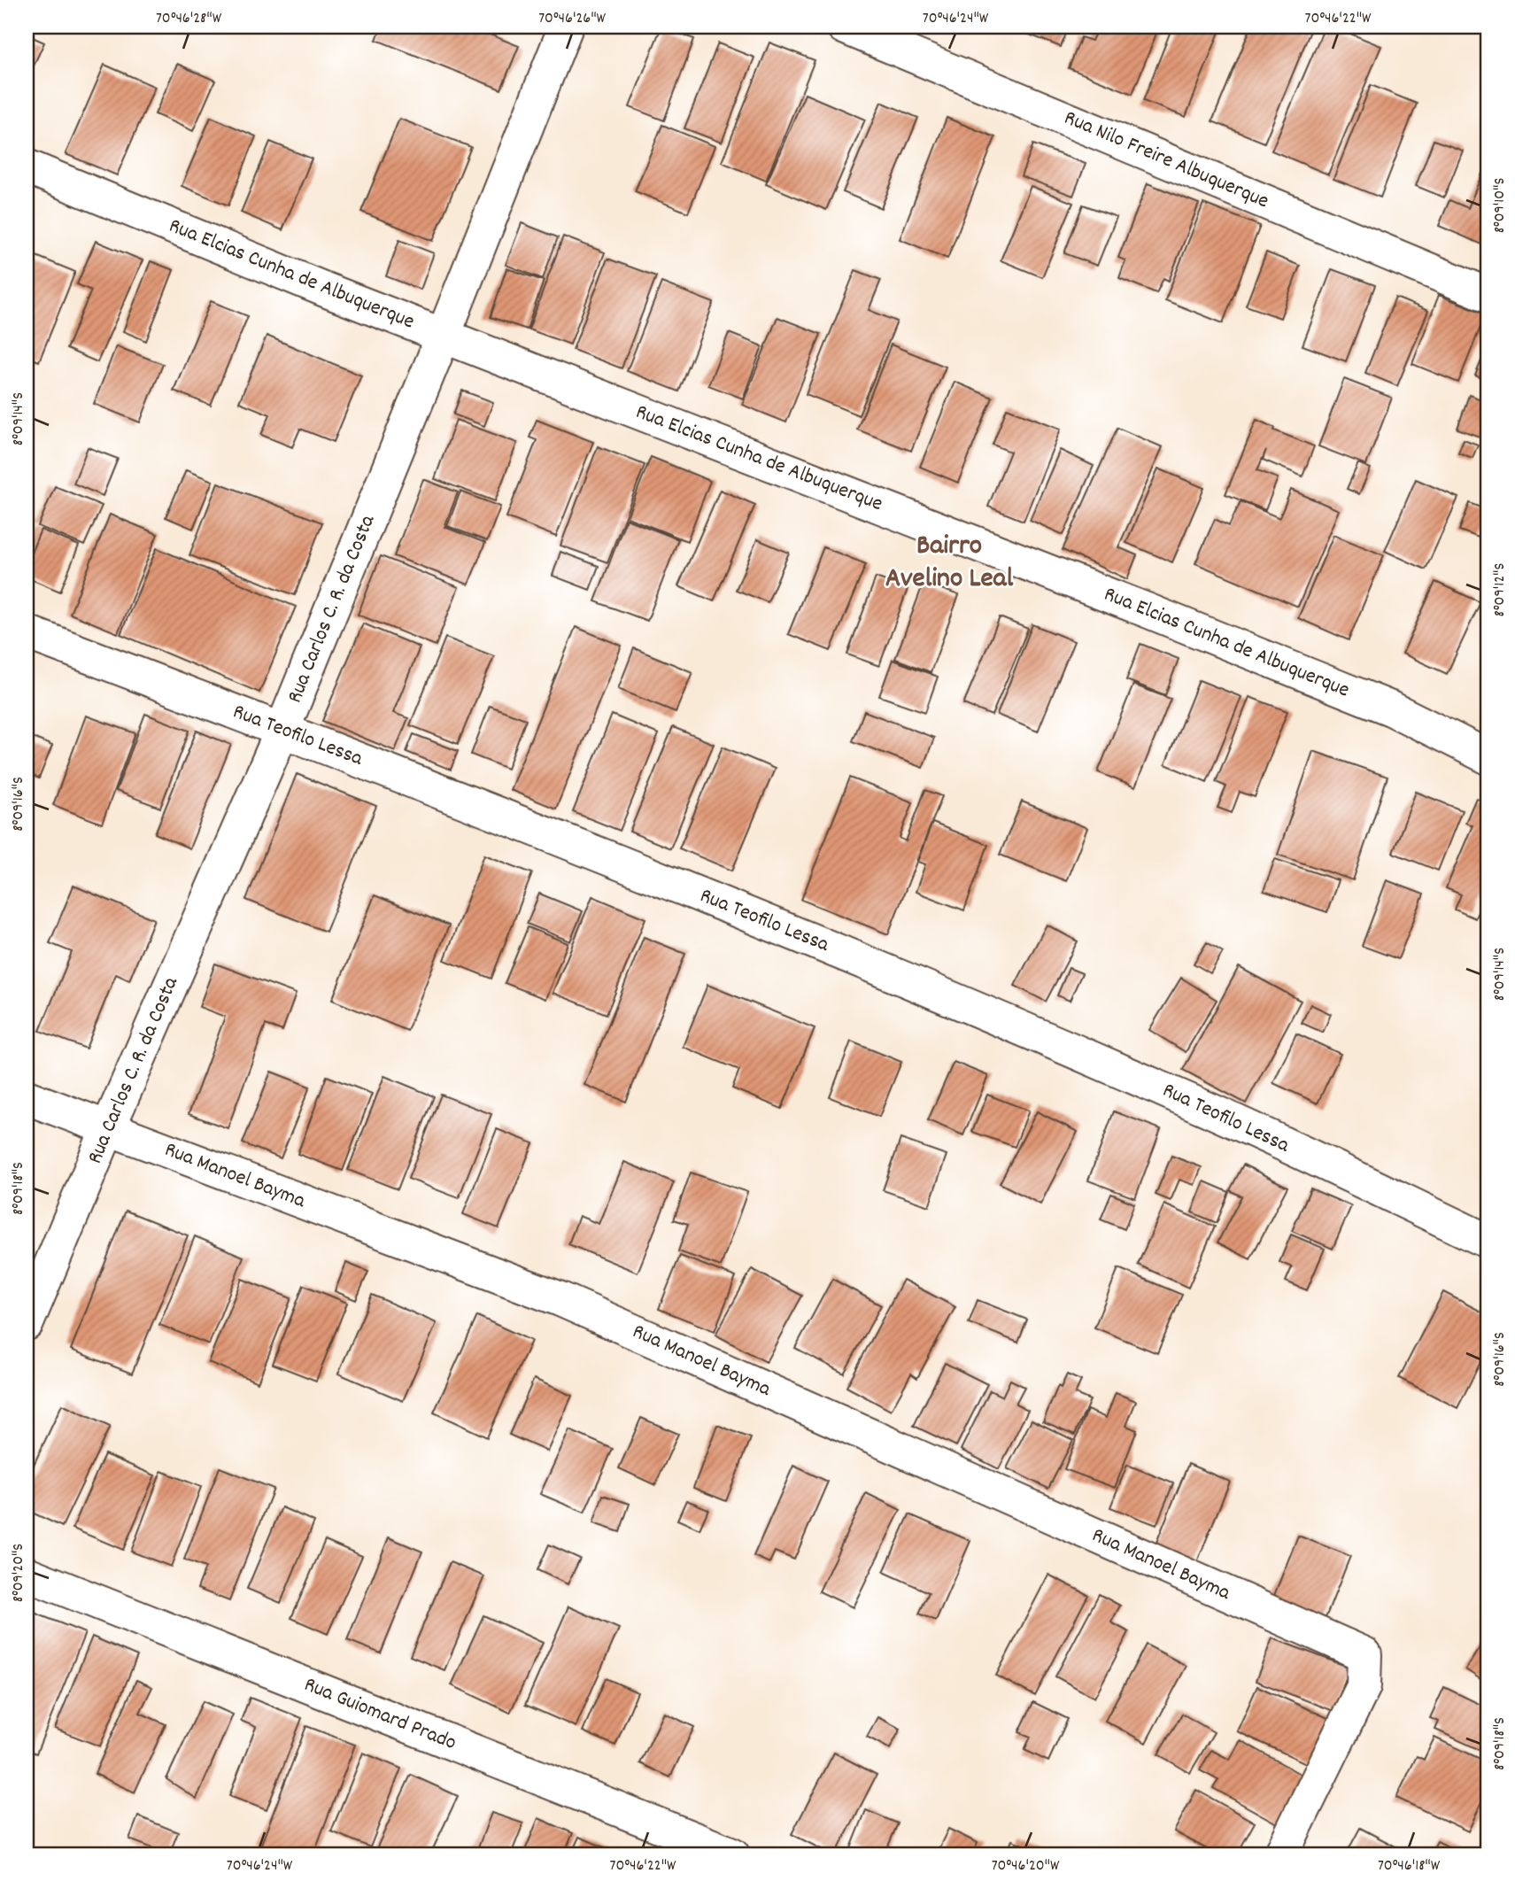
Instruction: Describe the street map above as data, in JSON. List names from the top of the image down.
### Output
{
  "streets": {
    "street": [
      "Rua Nilo Freire Albuquerque",
      "Rua Elcias Cunha de Albuquerque",
      "Rua Carlos C. R. da Costa",
      "Rua Teofilo Lessa",
      "Rua Manoel Bayma",
      "Rua Guiomard Prado"
    ]
  },
  "crossings": [
    ["Rua Elcias Cunha de Albuquerque", "Rua Carlos C. R. da Costa"],
    ["Rua Carlos C. R. da Costa", "Rua Teofilo Lessa"],
    ["Rua Carlos C. R. da Costa", "Rua Manoel Bayma"]
  ],
  "districts": ["Bairro Avelino Leal"],
  "coordinates": [
    "70°46'28\"W",
    "70°46'26\"W",
    "70°46'24\"W",
    "70°46'22\"W",
    "8°09'10\"S",
    "8°09'14\"S",
    "8°09'12\"S",
    "8°09'16\"S",
    "8°09'18\"S",
    "8°09'20\"S",
    "70°46'20\"W",
    "70°46'18\"W"
  ]
}
